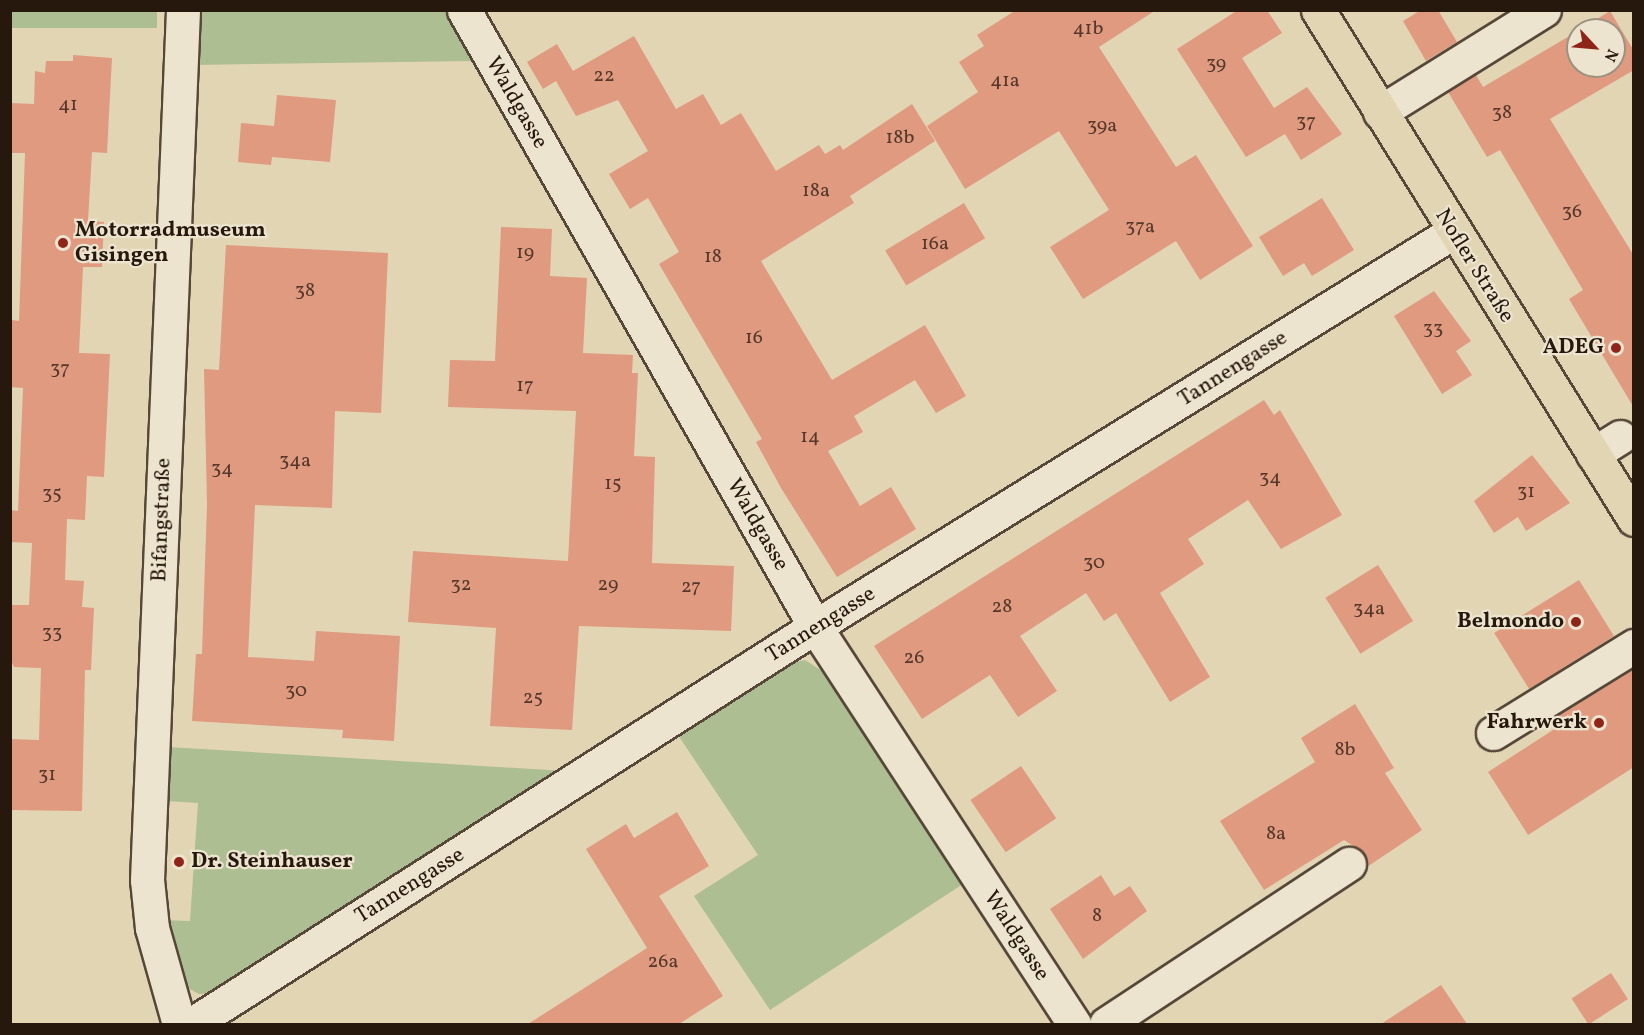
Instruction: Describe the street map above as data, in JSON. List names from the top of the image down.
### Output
{
  "streets": {
    "main road": ["Nofler Straße"],
    "street": ["Waldgasse", "Tannengasse", "Bifangstraße"]
  },
  "crossings": [
    ["Waldgasse", "Tannengasse"],
    ["Nofler Straße", "Tannengasse"]
  ],
  "places": [
    "Motorradmuseum Gisingen",
    "ADEG",
    "Belmondo",
    "Fahrwerk",
    "Dr. Steinhauser"
  ],
  "house_numbers": [
    "41b",
    "39",
    "22",
    "41a",
    "41",
    "38",
    "37",
    "39a",
    "18b",
    "18a",
    "36",
    "37a",
    "16a",
    "19",
    "18",
    "38",
    "33",
    "16",
    "37",
    "17",
    "14",
    "34a",
    "34",
    "34",
    "15",
    "31",
    "35",
    "30",
    "32",
    "29",
    "27",
    "28",
    "34a",
    "33",
    "26",
    "30",
    "25",
    "8b",
    "31",
    "8a",
    "8",
    "26a"
  ],
  "north": "bottom right"
}
